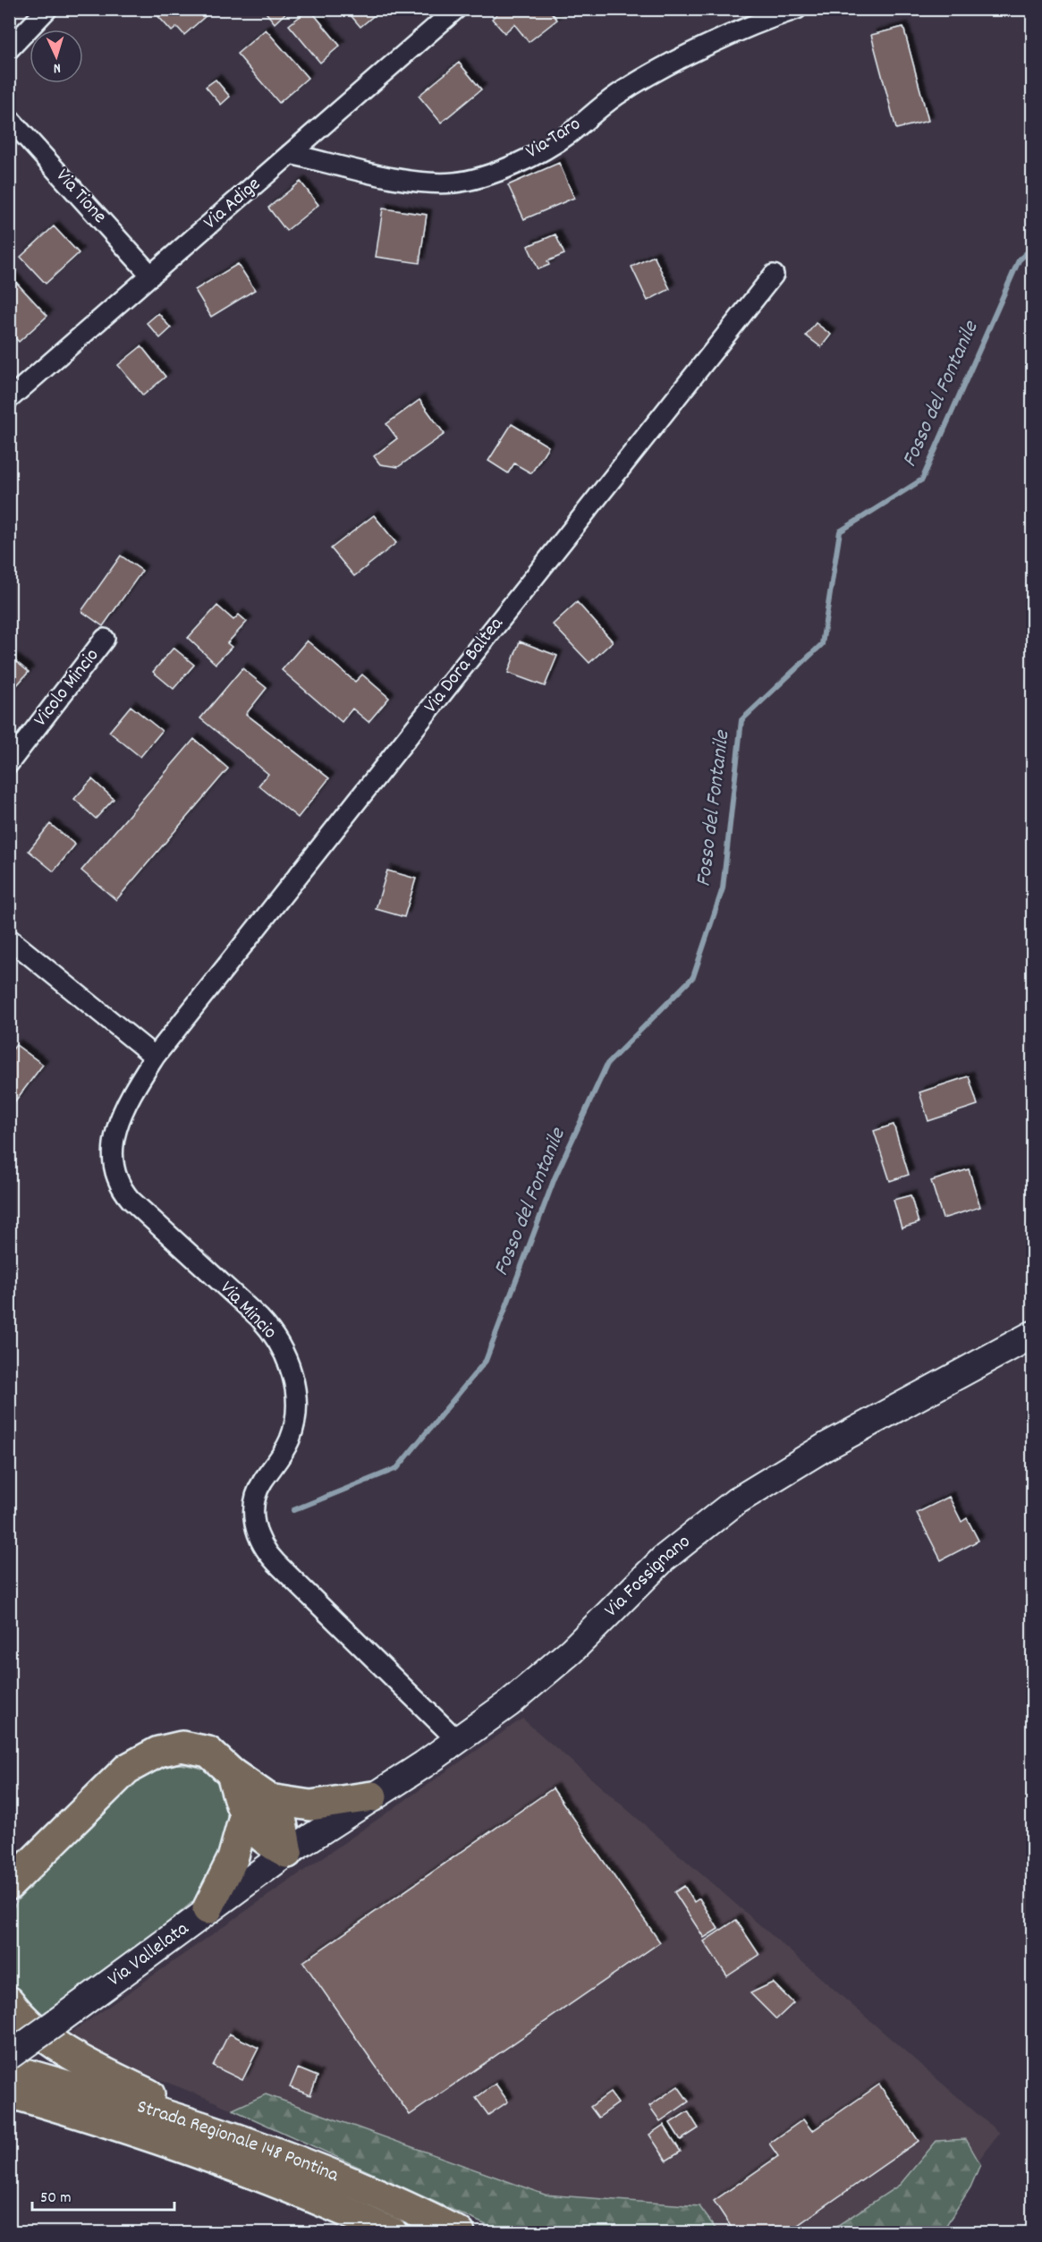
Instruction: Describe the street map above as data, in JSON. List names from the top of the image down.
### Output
{
  "streets": {
    "highway": ["Strada Regionale 148 Pontina"],
    "street": [
      "Via Taro",
      "Via Tione",
      "Via Adige",
      "Via Dora Baltea",
      "Vicolo Mincio",
      "Via Mincio",
      "Via Fossignano",
      "Via Vallelata"
    ]
  },
  "crossings": [
    ["Via Taro", "Via Adige"],
    ["Via Tione", "Via Adige"],
    ["Via Dora Baltea", "Via Mincio"],
    ["Via Mincio", "Via Fossignano"],
    ["Via Fossignano", "Via Vallelata"]
  ],
  "water": ["Fosso del Fontanile"],
  "scale_bar": "50 m",
  "north": "bottom"
}
